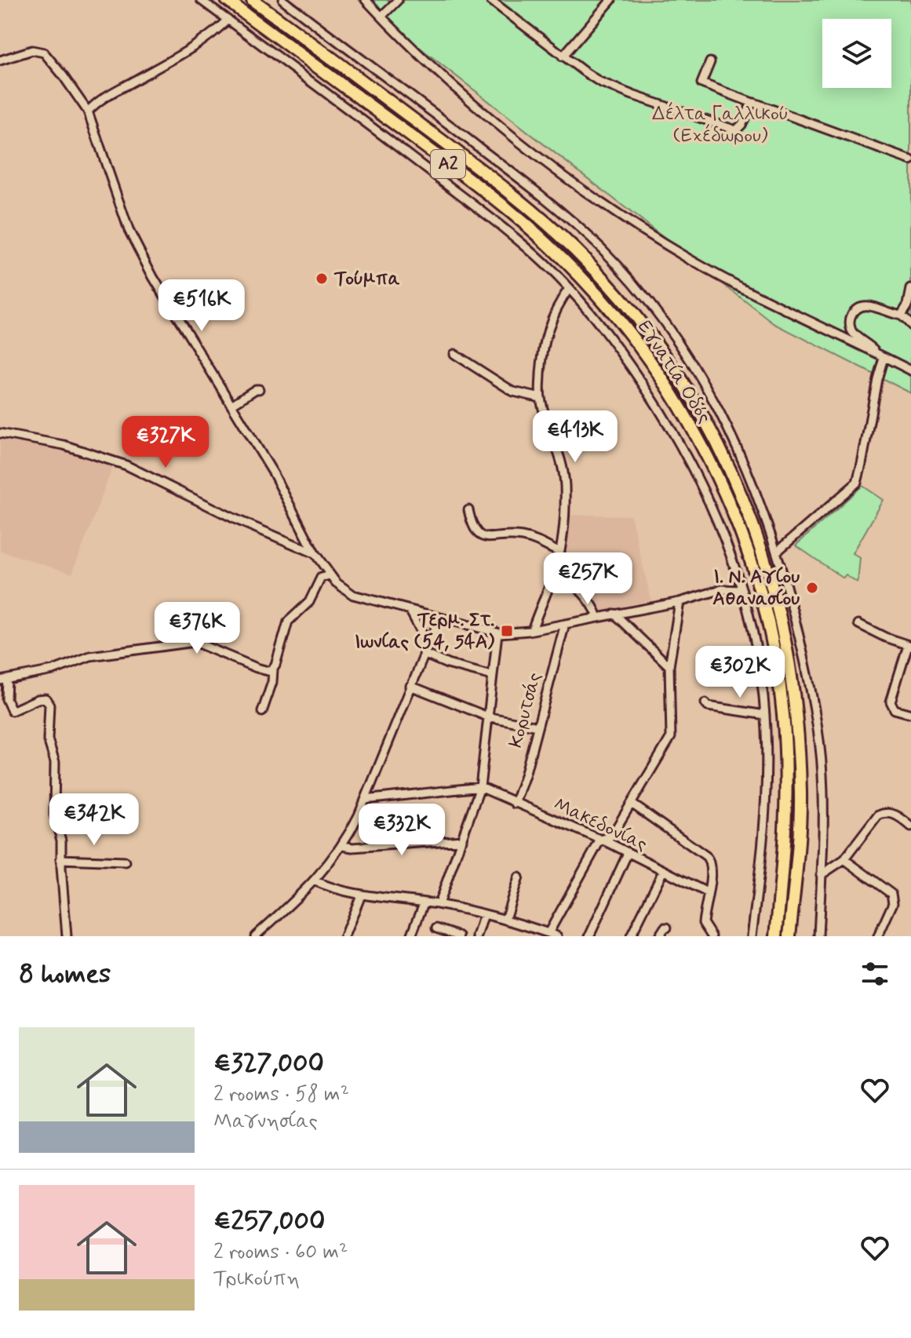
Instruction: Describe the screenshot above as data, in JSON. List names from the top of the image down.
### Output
{
  "streets": {
    "highway": ["Α2", "Εγνατία Οδός"],
    "street": ["Κορυτσάς", "Μακεδονίας"]
  },
  "crossings": [
    ["Κορυτσάς", "Μακεδονίας"]
  ],
  "parks": ["Δέλτα Γαλλικού (Εχέδωρου)"],
  "places": {
    "other": ["Τούμπα", "Ι. Ν. Αγίου Αθανασίου"],
    "transit": ["Τερμ. Στ. Ιωνίας (54, 54Α)"]
  },
  "page": {
    "price": [
      "€516K",
      "€413K",
      "€327K",
      "€257K",
      "€376K",
      "€302K",
      "€342K",
      "€332K"
    ],
    "heading": "8 homes",
    "list": [
      {
        "name": "€327,000",
        "note": "2 rooms · 58 m² · Μαγνησίας"
      },
      {
        "name": "€257,000",
        "note": "2 rooms · 60 m² · Τρικούπη"
      }
    ]
  }
}
